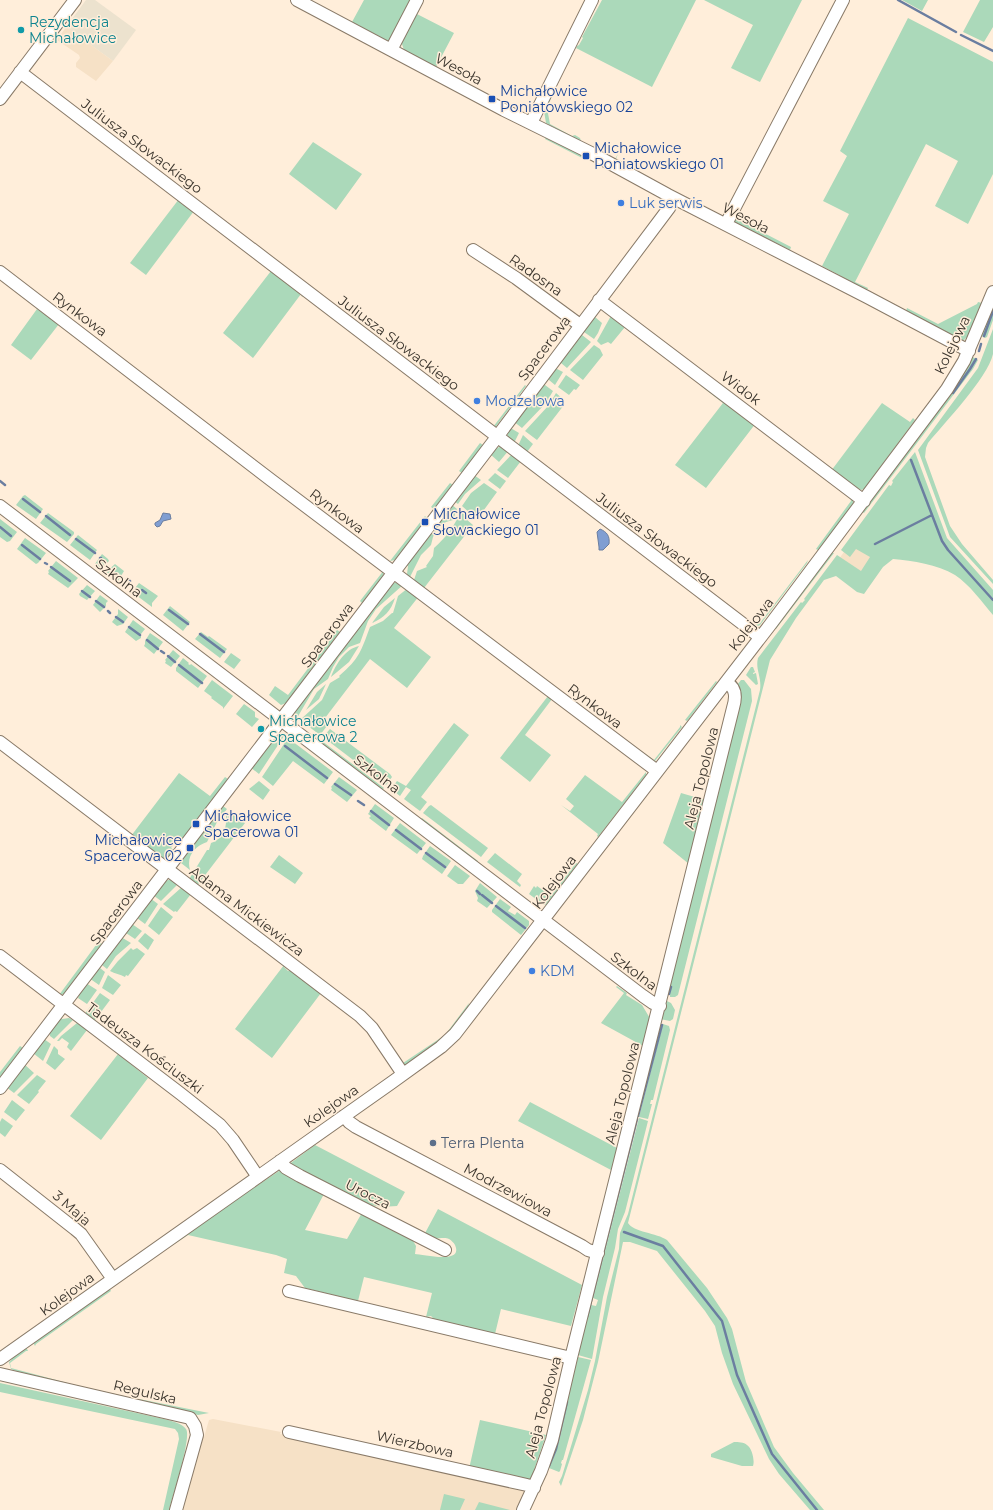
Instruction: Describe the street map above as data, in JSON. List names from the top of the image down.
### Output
{
  "streets": {
    "street": [
      "Wesoła",
      "Juliusza Słowackiego",
      "Radosna",
      "Rynkowa",
      "Kolejowa",
      "Spacerowa",
      "Widok",
      "Szkolna",
      "Aleja Topolowa",
      "Adama Mickiewicza",
      "Tadeusza Kościuszki",
      "Modrzewiowa",
      "Urocza",
      "3 Maja",
      "Regulska",
      "Wierzbowa"
    ]
  },
  "crossings": [
    ["Wesoła", "Kolejowa"],
    ["Wesoła", "Spacerowa"],
    ["Juliusza Słowackiego", "Kolejowa"],
    ["Juliusza Słowackiego", "Spacerowa"],
    ["Radosna", "Spacerowa"],
    ["Rynkowa", "Kolejowa"],
    ["Rynkowa", "Spacerowa"],
    ["Kolejowa", "Widok"],
    ["Kolejowa", "Szkolna"],
    ["Kolejowa", "Aleja Topolowa"],
    ["Kolejowa", "Adama Mickiewicza"],
    ["Kolejowa", "Tadeusza Kościuszki"],
    ["Kolejowa", "Modrzewiowa"],
    ["Kolejowa", "Urocza"],
    ["Kolejowa", "3 Maja"],
    ["Kolejowa", "Regulska"],
    ["Spacerowa", "Widok"],
    ["Spacerowa", "Szkolna"],
    ["Spacerowa", "Adama Mickiewicza"],
    ["Spacerowa", "Tadeusza Kościuszki"],
    ["Szkolna", "Aleja Topolowa"],
    ["Aleja Topolowa", "Modrzewiowa"],
    ["Aleja Topolowa", "Wierzbowa"]
  ],
  "places": {
    "other": [
      "Rezydencja Michałowice",
      "Luk serwis",
      "Modzelowa",
      "Michałowice Spacerowa 2",
      "KDM",
      "Terra Plenta"
    ],
    "transit": [
      "Michałowice Poniatowskiego 02",
      "Michałowice Poniatowskiego 01",
      "Michałowice Słowackiego 01",
      "Michałowice Spacerowa 01",
      "Michałowice Spacerowa 02"
    ]
  }
}
